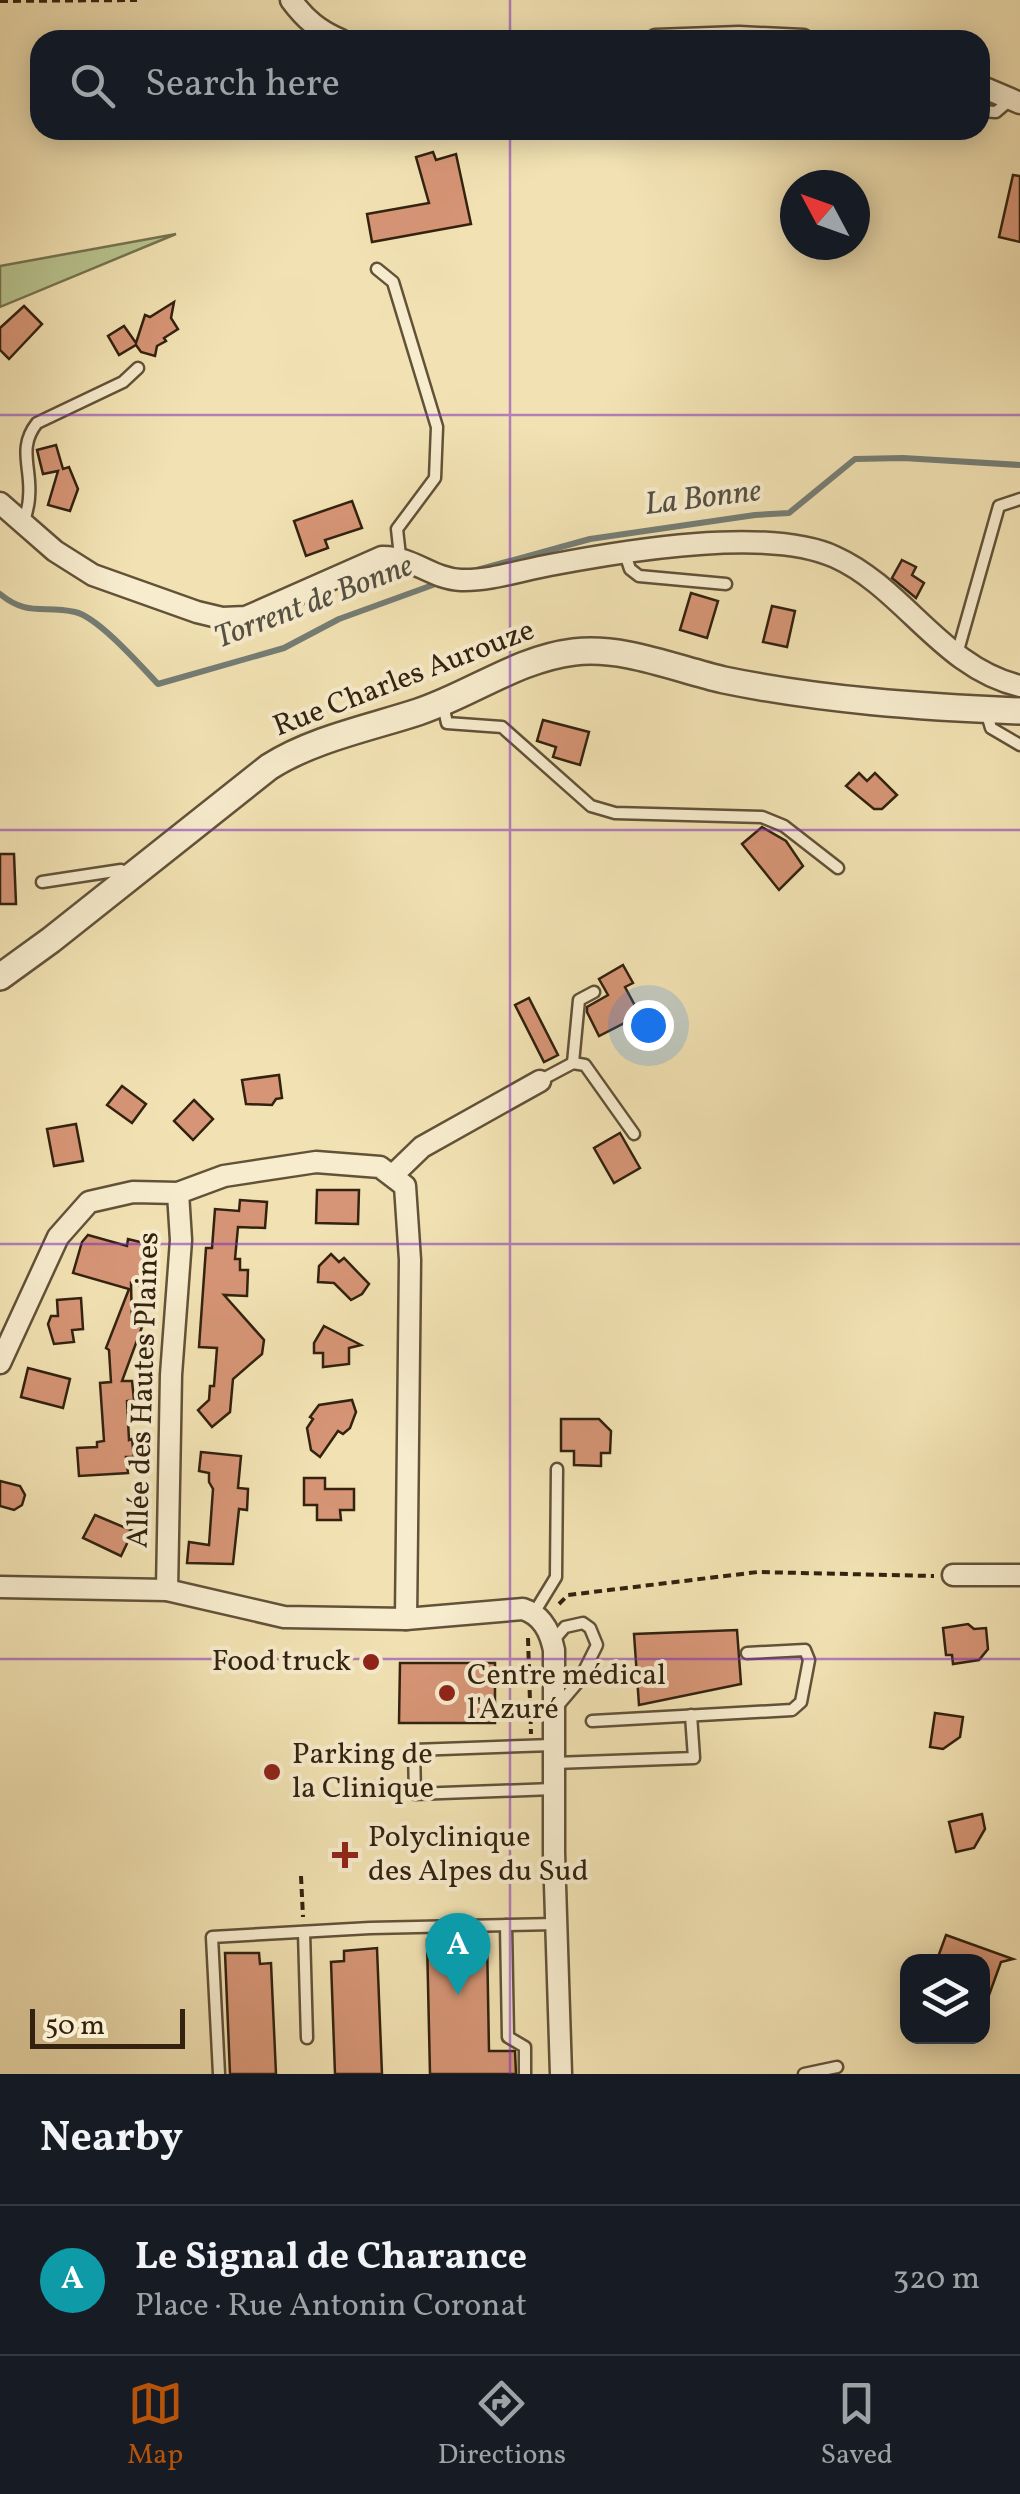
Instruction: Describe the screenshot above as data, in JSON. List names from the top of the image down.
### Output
{
  "streets": {
    "street": ["Rue Charles Aurouze", "Allée des Hautes Plaines"]
  },
  "water": ["La Bonne", "Torrent de Bonne"],
  "places": {
    "other": ["Food truck", "Centre médical l'Azuré", "Parking de la Clinique"],
    "health": ["Polyclinique des Alpes du Sud"]
  },
  "scale_bar": "50 m",
  "north": "top left",
  "page": {
    "search": "Search here",
    "pins": "A",
    "scale": "50 m",
    "heading": "Nearby",
    "list": [
      {
        "mark": "A",
        "name": "Le Signal de Charance",
        "note": "Place · Rue Antonin Coronat",
        "value": "320 m"
      }
    ],
    "nav": ["Map", "Directions", "Saved"]
  }
}
